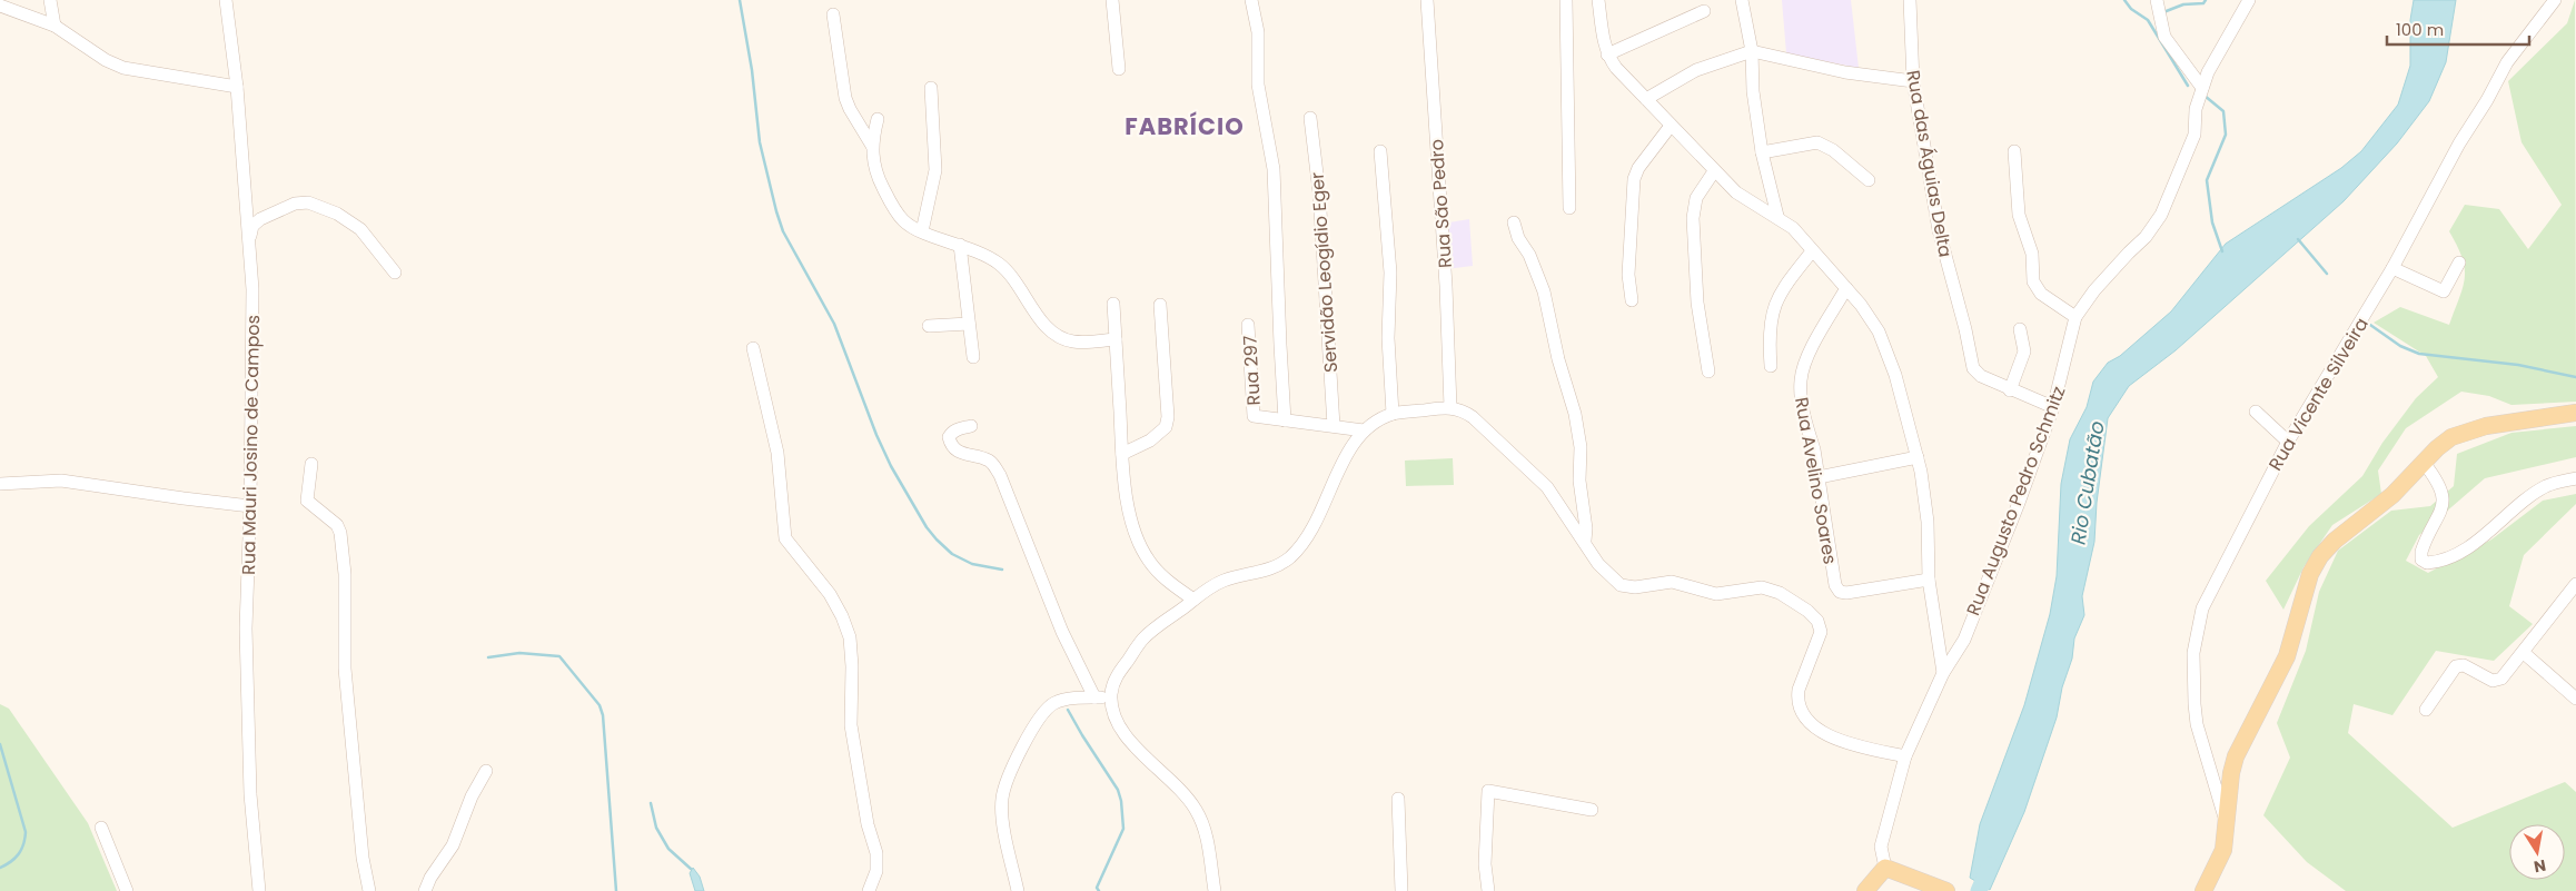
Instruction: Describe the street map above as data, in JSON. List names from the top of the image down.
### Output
{
  "streets": {
    "street": [
      "Rua das Águias Delta",
      "Rua São Pedro",
      "Servidão Leogídio Eger",
      "Rua 297",
      "Rua Vicente Silveira",
      "Rua Mauri Josino de Campos",
      "Rua Avelino Soares",
      "Rua Augusto Pedro Schmitz"
    ]
  },
  "crossings": [
    ["Rua das Águias Delta", "Rua Augusto Pedro Schmitz"]
  ],
  "districts": ["FABRÍCIO"],
  "water": ["Rio Cubatão"],
  "scale_bar": "100 m",
  "north": "bottom"
}
